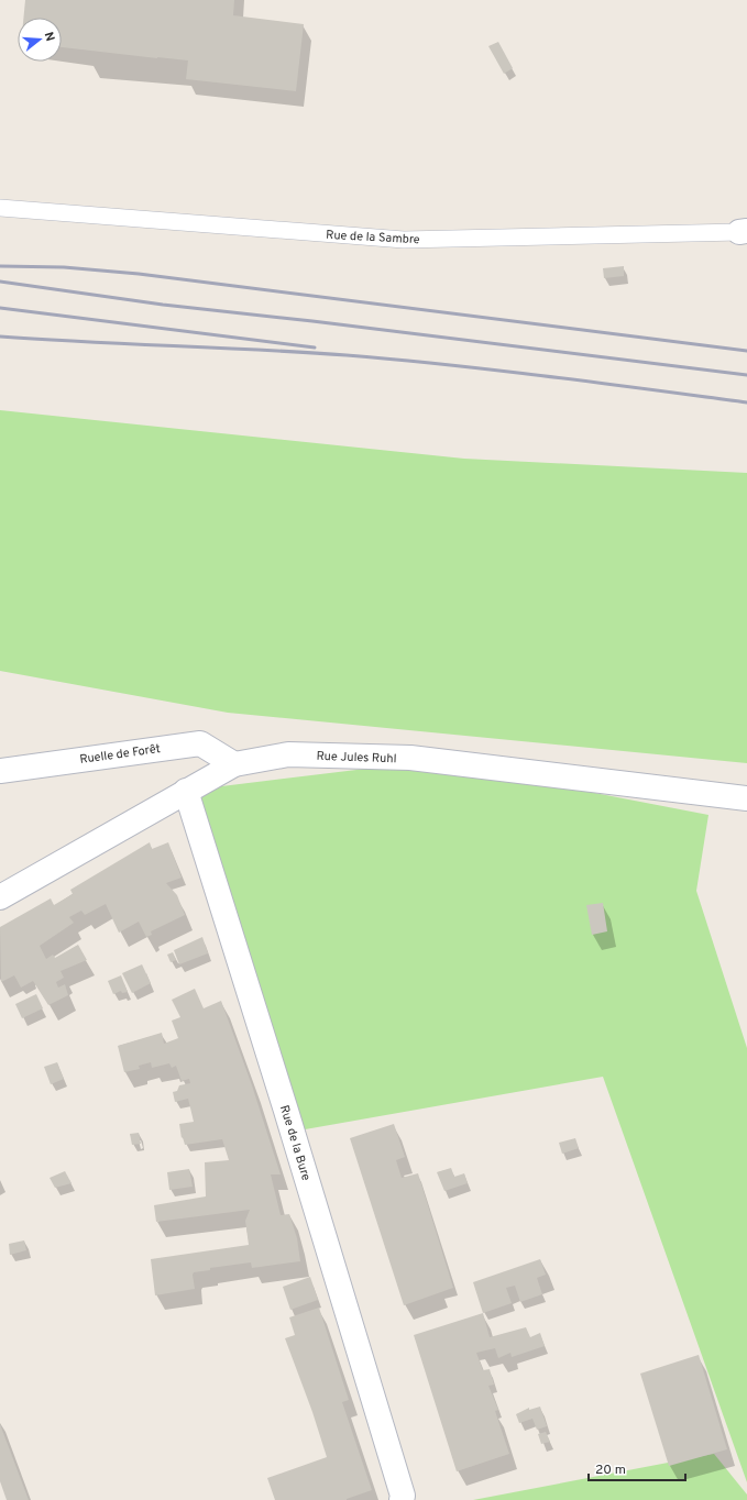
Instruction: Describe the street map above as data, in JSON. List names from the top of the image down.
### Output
{
  "streets": {
    "street": ["Ruelle de Forêt", "Rue Jules Ruhl", "Rue de la Bure"],
    "lane": ["Rue de la Sambre"]
  },
  "crossings": [
    ["Ruelle de Forêt", "Rue Jules Ruhl"],
    ["Rue Jules Ruhl", "Rue de la Bure"]
  ],
  "scale_bar": "20 m",
  "north": "right"
}
